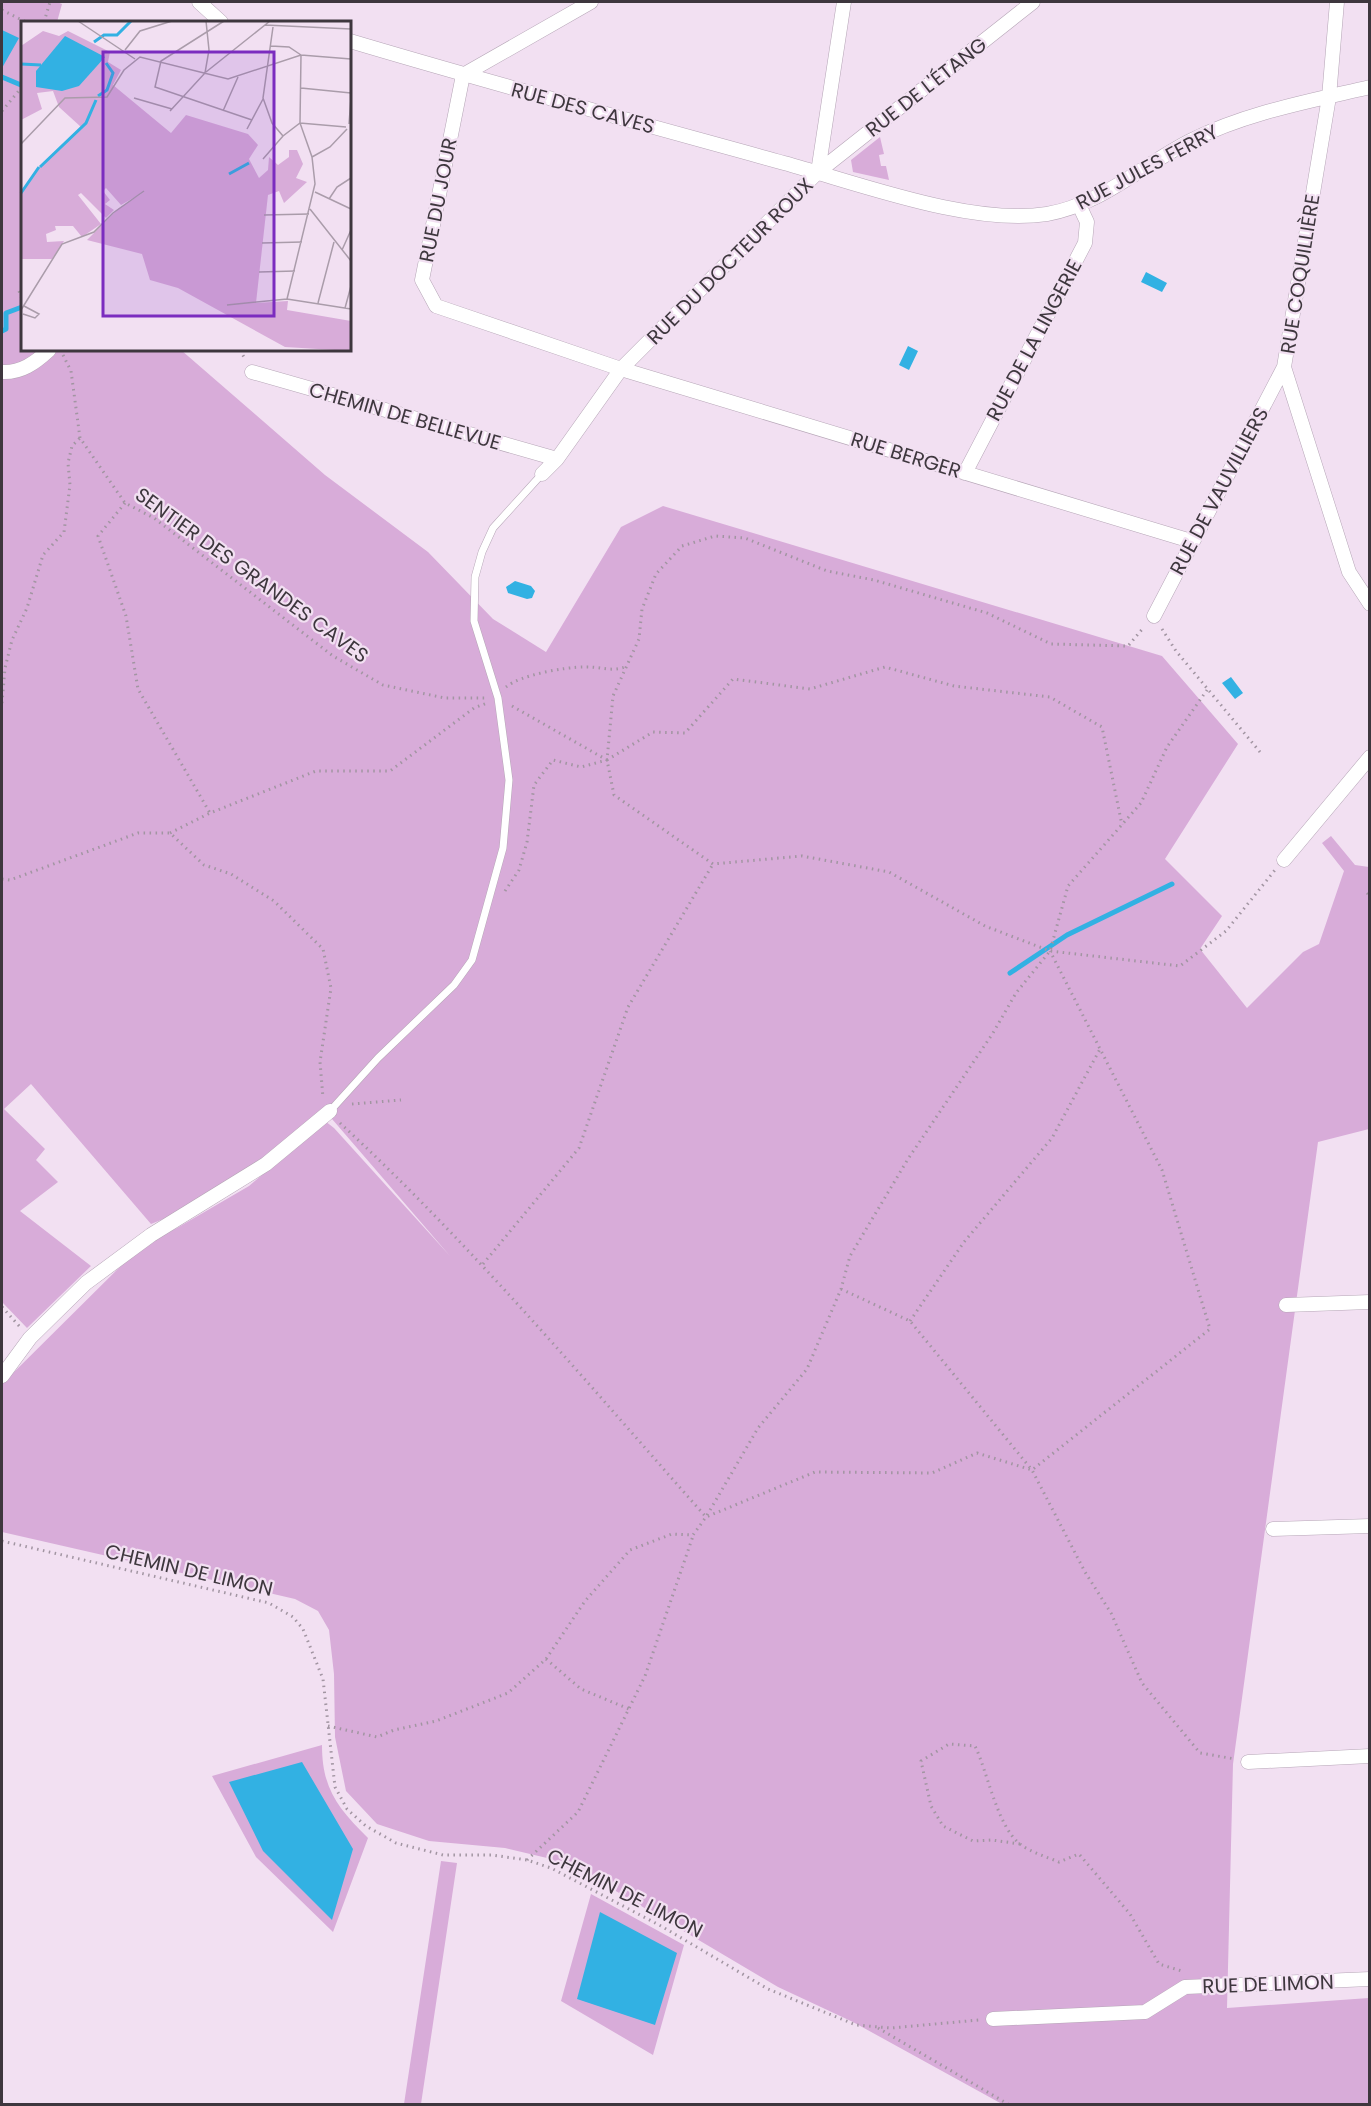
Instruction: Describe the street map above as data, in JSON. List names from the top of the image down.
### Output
{
  "streets": {
    "street": [
      "RUE DE L'ÉTANG",
      "RUE DES CAVES",
      "RUE JULES FERRY",
      "RUE DU JOUR",
      "RUE DU DOCTEUR ROUX",
      "RUE COQUILLIÈRE",
      "RUE DE LA LINGERIE",
      "CHEMIN DE BELLEVUE",
      "RUE BERGER",
      "RUE DE VAUVILLIERS",
      "RUE DE LIMON"
    ],
    "path": ["SENTIER DES GRANDES CAVES", "CHEMIN DE LIMON"]
  },
  "crossings": [
    ["RUE DE L'ÉTANG", "RUE DES CAVES"],
    ["RUE DE L'ÉTANG", "RUE JULES FERRY"],
    ["RUE DE L'ÉTANG", "RUE DU DOCTEUR ROUX"],
    ["RUE DES CAVES", "RUE JULES FERRY"],
    ["RUE DES CAVES", "RUE DU JOUR"],
    ["RUE DES CAVES", "RUE DU DOCTEUR ROUX"],
    ["RUE JULES FERRY", "RUE DU DOCTEUR ROUX"],
    ["RUE JULES FERRY", "RUE COQUILLIÈRE"],
    ["RUE JULES FERRY", "RUE DE LA LINGERIE"],
    ["RUE DU JOUR", "RUE DU DOCTEUR ROUX"],
    ["RUE DU JOUR", "RUE BERGER"],
    ["RUE DU DOCTEUR ROUX", "CHEMIN DE BELLEVUE"],
    ["RUE DU DOCTEUR ROUX", "RUE BERGER"],
    ["RUE COQUILLIÈRE", "RUE DE VAUVILLIERS"],
    ["RUE DE LA LINGERIE", "RUE BERGER"],
    ["RUE BERGER", "RUE DE VAUVILLIERS"],
    ["CHEMIN DE LIMON", "RUE DE LIMON"]
  ]
}
